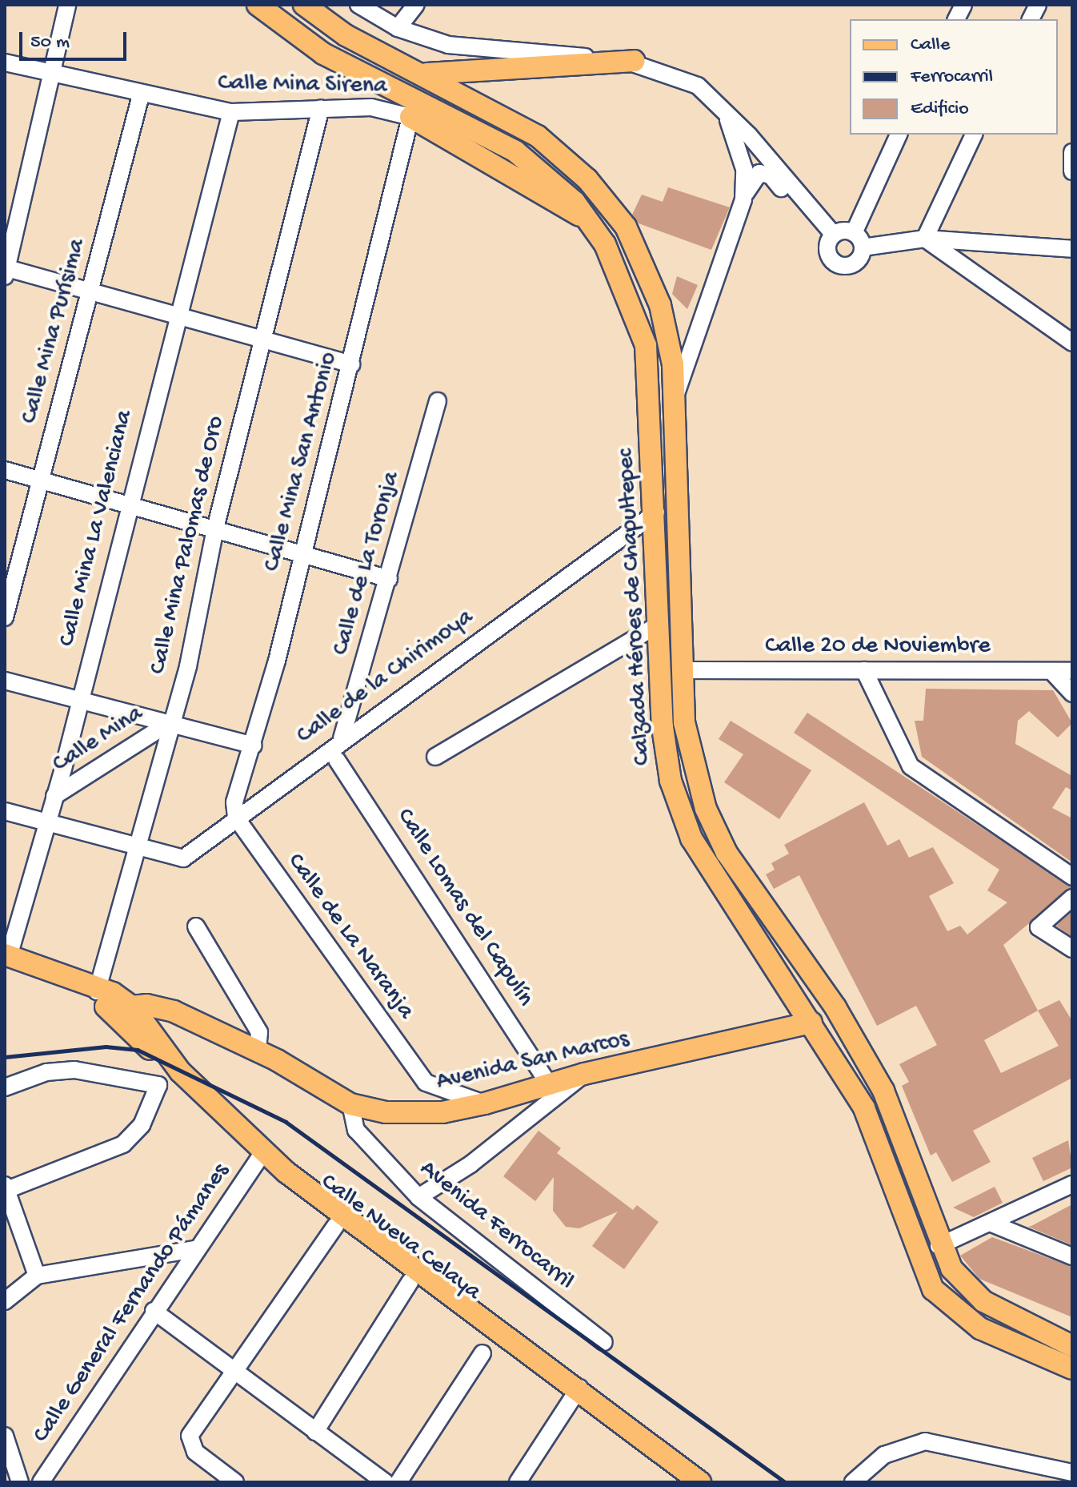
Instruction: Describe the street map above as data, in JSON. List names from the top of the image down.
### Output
{
  "streets": {
    "main road": ["Calzada Héroes de Chapultepec", "Avenida San Marcos", "Calle Nueva Celaya"],
    "street": [
      "Calle Mina Sirena",
      "Calle Mina Purísima",
      "Calle Mina San Antonio",
      "Calle Mina La Valenciana",
      "Calle Mina Palomas de Oro",
      "Calle de La Toronja",
      "Calle 20 de Noviembre",
      "Calle de la Chirimoya",
      "Calle Mina",
      "Calle Lomas del Capulín",
      "Calle de La Naranja",
      "Avenida Ferrocarril",
      "Calle General Fernando Pámanes"
    ]
  },
  "crossings": [
    ["Calle Mina Sirena", "Calle Mina Purísima"],
    ["Calle Mina Sirena", "Calle Mina San Antonio"],
    ["Calle Mina Sirena", "Calle Mina La Valenciana"],
    ["Calle Mina Sirena", "Calle Mina Palomas de Oro"],
    ["Calle Mina San Antonio", "Calle de la Chirimoya"],
    ["Calle Mina San Antonio", "Calle de La Naranja"],
    ["Calle Mina La Valenciana", "Calle de la Chirimoya"],
    ["Calle Mina La Valenciana", "Calle Mina"],
    ["Calle Mina La Valenciana", "Avenida San Marcos"],
    ["Calle Mina Palomas de Oro", "Calle de la Chirimoya"],
    ["Calle Mina Palomas de Oro", "Calle Mina"],
    ["Calle Mina Palomas de Oro", "Avenida San Marcos"],
    ["Calle Mina Palomas de Oro", "Calle Nueva Celaya"],
    ["Calle de La Toronja", "Calle de la Chirimoya"],
    ["Calzada Héroes de Chapultepec", "Calle 20 de Noviembre"],
    ["Calzada Héroes de Chapultepec", "Calle de la Chirimoya"],
    ["Calzada Héroes de Chapultepec", "Avenida San Marcos"],
    ["Calle de la Chirimoya", "Calle de La Naranja"],
    ["Calle Lomas del Capulín", "Avenida San Marcos"],
    ["Calle de La Naranja", "Avenida San Marcos"],
    ["Avenida San Marcos", "Avenida Ferrocarril"],
    ["Avenida San Marcos", "Calle Nueva Celaya"],
    ["Calle Nueva Celaya", "Calle General Fernando Pámanes"]
  ],
  "legend": ["Calle", "Ferrocarril", "Edificio"],
  "scale_bar": "50 m"
}
